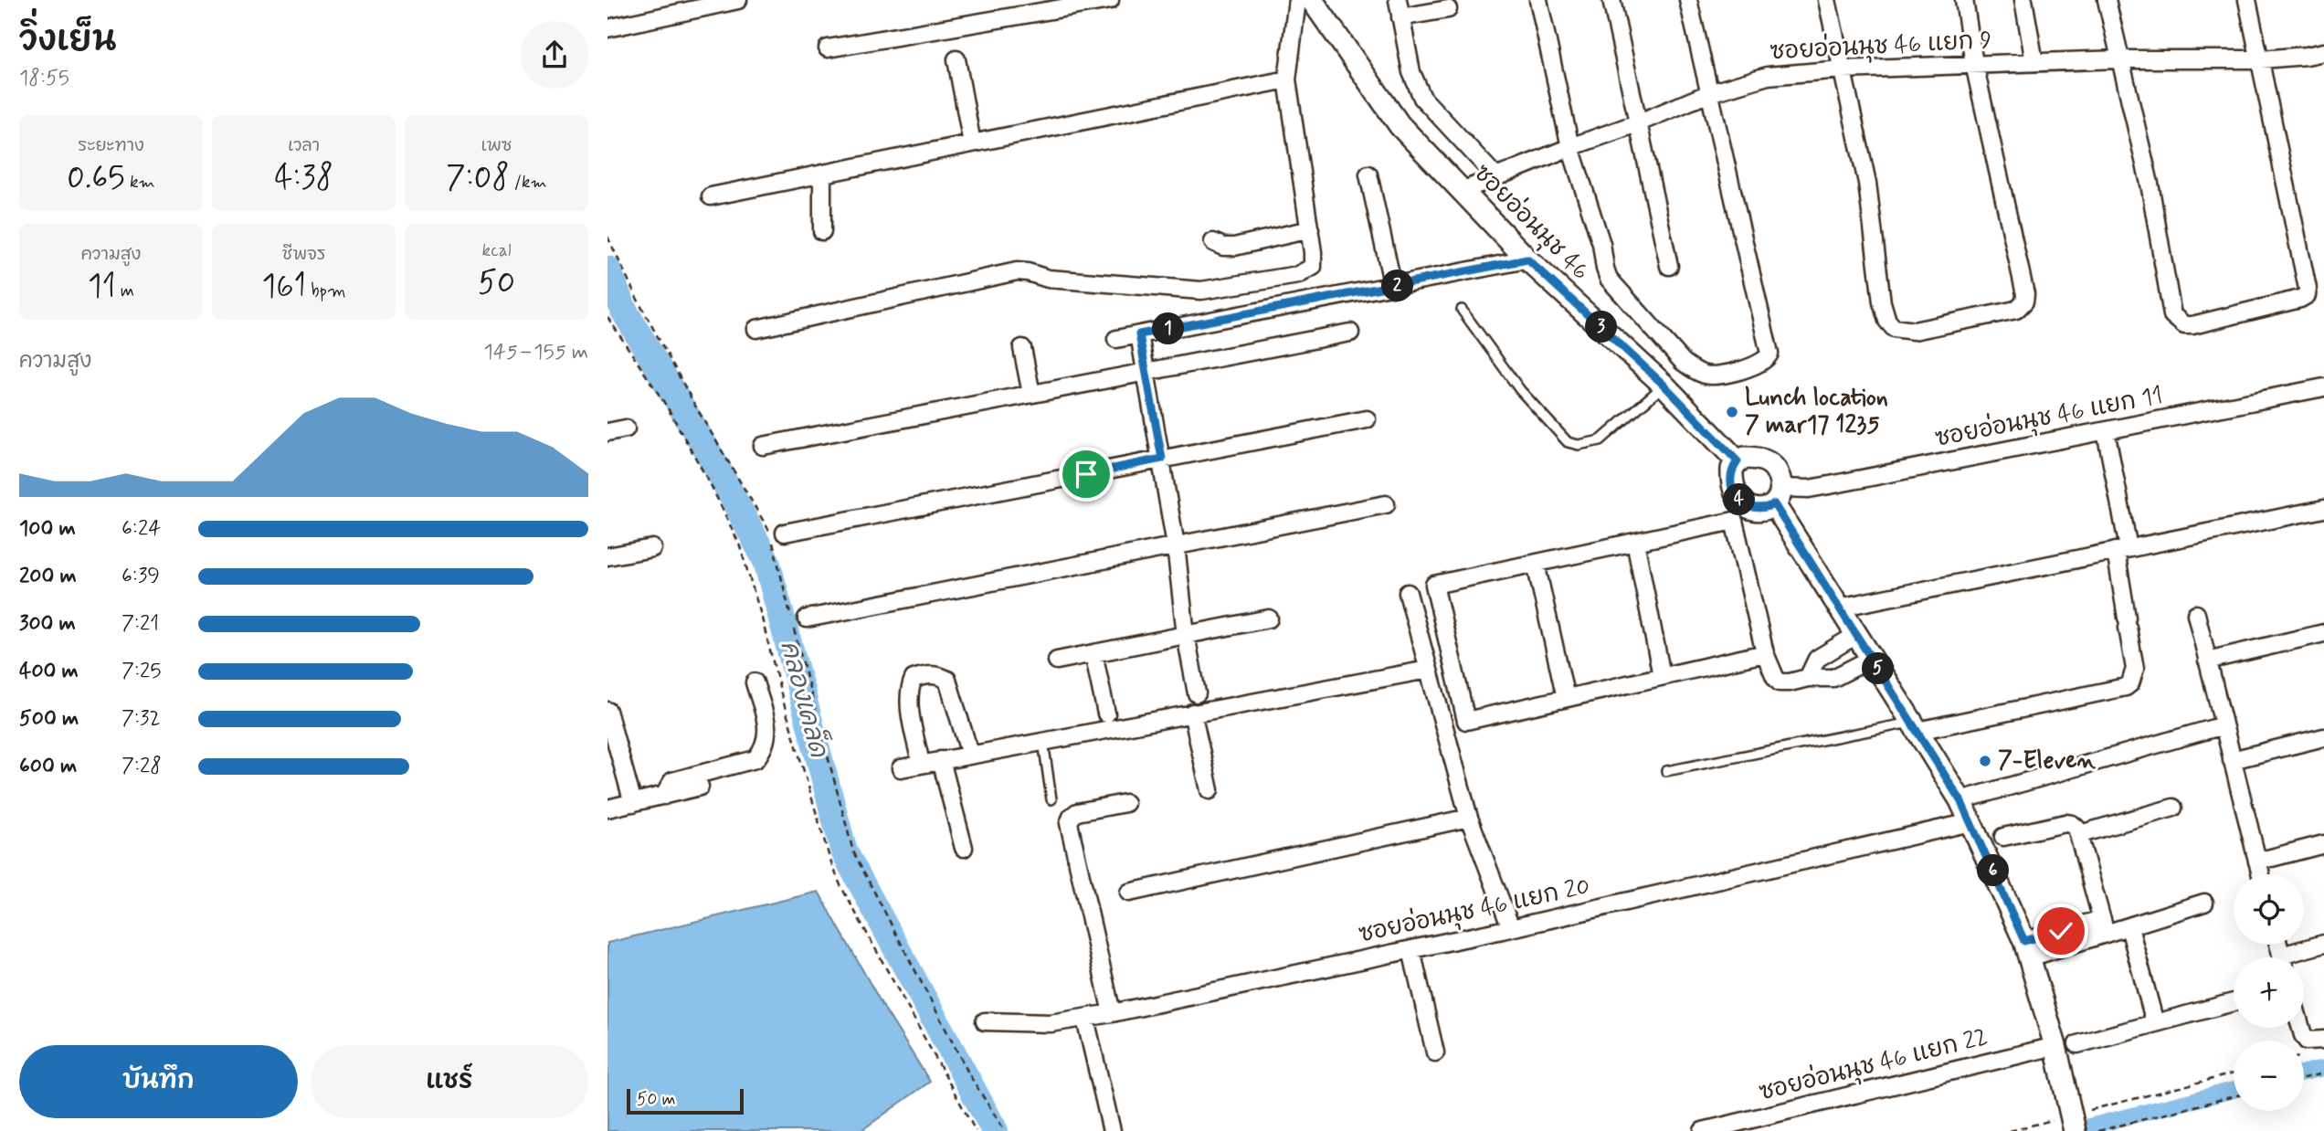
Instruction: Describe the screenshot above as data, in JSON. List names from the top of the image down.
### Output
{
  "streets": {
    "street": [
      "ซอยอ่อนนุช 46 แยก 9",
      "ซอยอ่อนนุช 46",
      "ซอยอ่อนนุช 46 แยก 11",
      "ซอยอ่อนนุช 46 แยก 20",
      "ซอยอ่อนนุช 46 แยก 22"
    ]
  },
  "crossings": [
    ["ซอยอ่อนนุช 46 แยก 9", "ซอยอ่อนนุช 46"],
    ["ซอยอ่อนนุช 46", "ซอยอ่อนนุช 46 แยก 11"]
  ],
  "water": ["คลองเคล็ด"],
  "places": ["Lunch location 7 mar17 1235", "7-Eleven"],
  "scale_bar": "50 m",
  "page": {
    "heading": ["วิ่งเย็น", "18:55"],
    "stats": [
      ["ระยะทาง", "0.65 km"],
      ["เวลา", "4:38"],
      ["เพซ", "7:08 /km"],
      ["ความสูง", "11 m"],
      ["ชีพจร", "161 bpm"],
      ["kcal", "50"]
    ],
    "pins": [
      "2",
      "3",
      "1",
      "4",
      "5",
      "6"
    ],
    "chart": ["ความสูง", "145–155 m"],
    "list": [
      {
        "name": "100 m",
        "note": "6:24"
      },
      {
        "name": "200 m",
        "note": "6:39"
      },
      {
        "name": "300 m",
        "note": "7:21"
      },
      {
        "name": "400 m",
        "note": "7:25"
      },
      {
        "name": "500 m",
        "note": "7:32"
      },
      {
        "name": "600 m",
        "note": "7:28"
      }
    ],
    "map_buttons": ["+", "−"],
    "buttons": ["บันทึก", "แชร์"],
    "scale": "50 m"
  }
}
